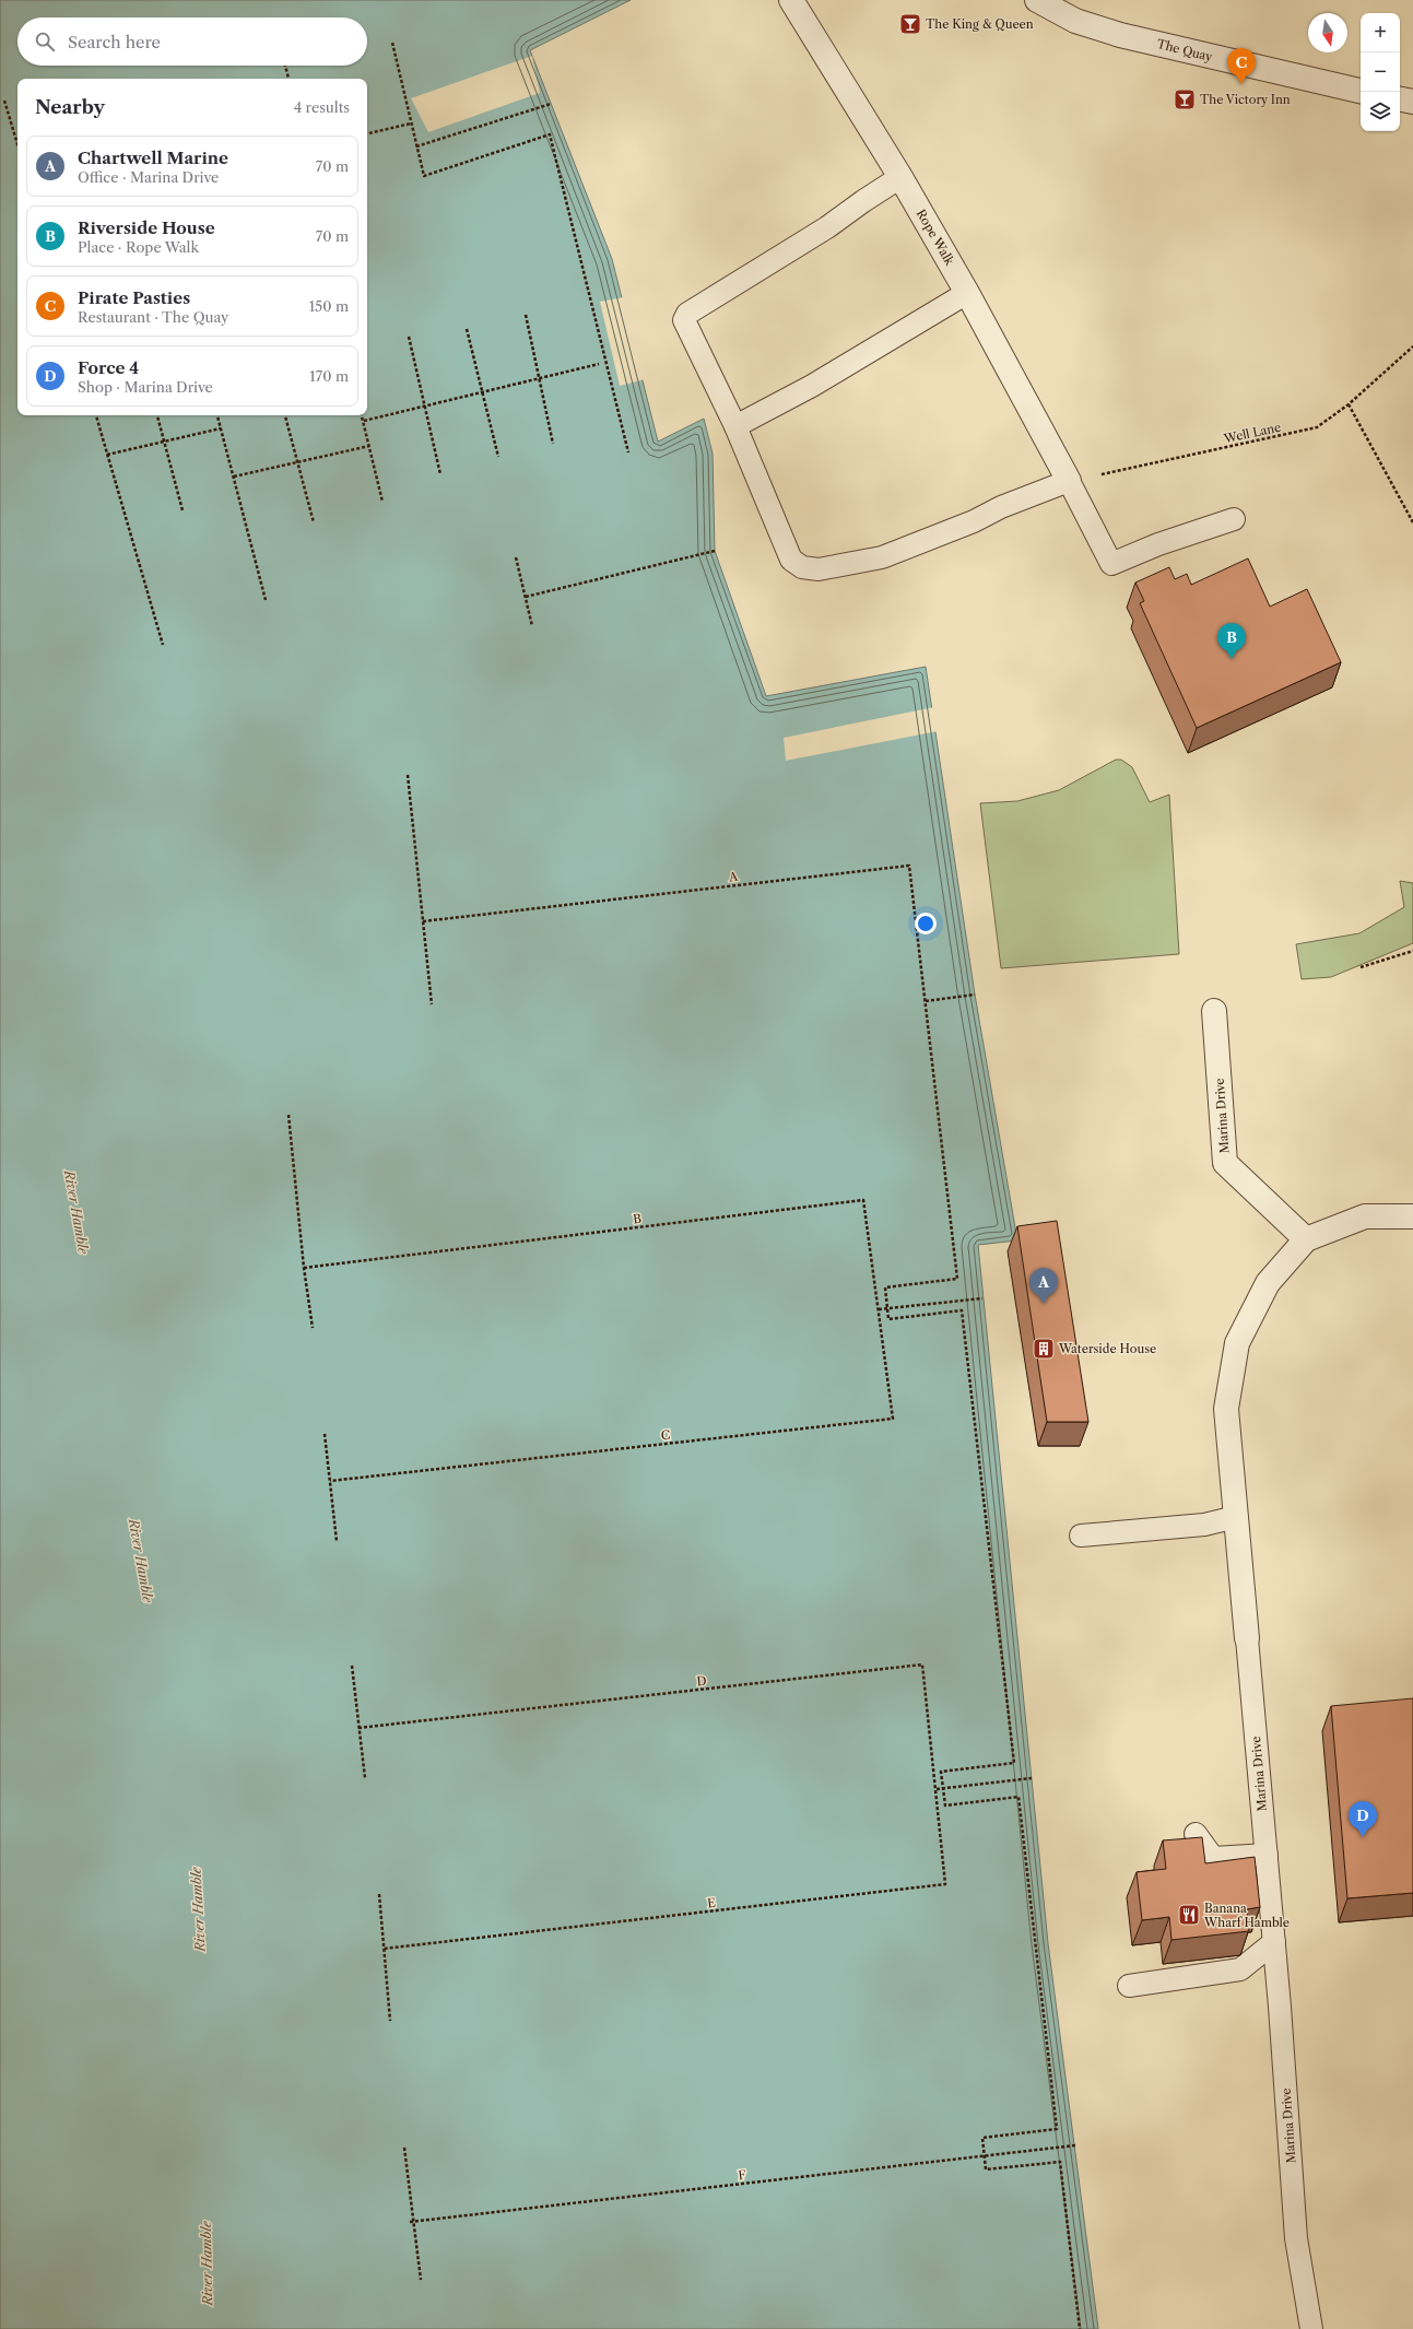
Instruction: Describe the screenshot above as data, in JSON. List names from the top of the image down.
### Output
{
  "streets": {
    "street": ["The Quay", "Rope Walk", "Marina Drive"],
    "path": [
      "Well Lane",
      "A",
      "B",
      "C",
      "D",
      "E",
      "F"
    ]
  },
  "crossings": [
    ["Rope Walk", "Well Lane"],
    ["B", "C"],
    ["D", "E"]
  ],
  "water": ["River Hamble"],
  "places": {
    "bar": ["The King & Queen", "The Victory Inn"],
    "building": ["Waterside House"],
    "restaurant": ["Banana Wharf Hamble"]
  },
  "north": "bottom",
  "page": {
    "map_buttons": ["+", "−"],
    "search": "Search here",
    "pins": [
      "C",
      "B",
      "A",
      "D"
    ],
    "heading": ["Nearby", "4 results"],
    "list": [
      {
        "mark": "A",
        "name": "Chartwell Marine",
        "note": "Office · Marina Drive",
        "value": "70 m"
      },
      {
        "mark": "B",
        "name": "Riverside House",
        "note": "Place · Rope Walk",
        "value": "70 m"
      },
      {
        "mark": "C",
        "name": "Pirate Pasties",
        "note": "Restaurant · The Quay",
        "value": "150 m"
      },
      {
        "mark": "D",
        "name": "Force 4",
        "note": "Shop · Marina Drive",
        "value": "170 m"
      }
    ]
  }
}
